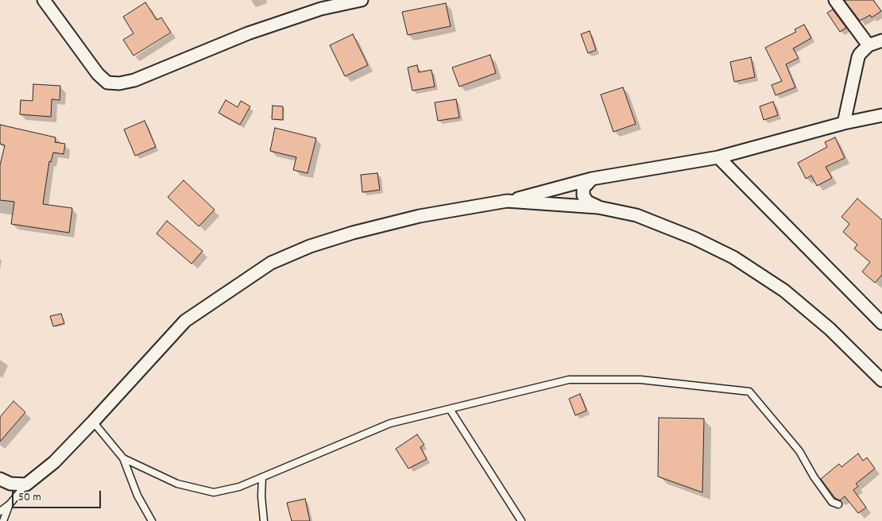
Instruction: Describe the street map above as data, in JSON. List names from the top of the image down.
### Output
{
  "scale_bar": "50 m"
}
